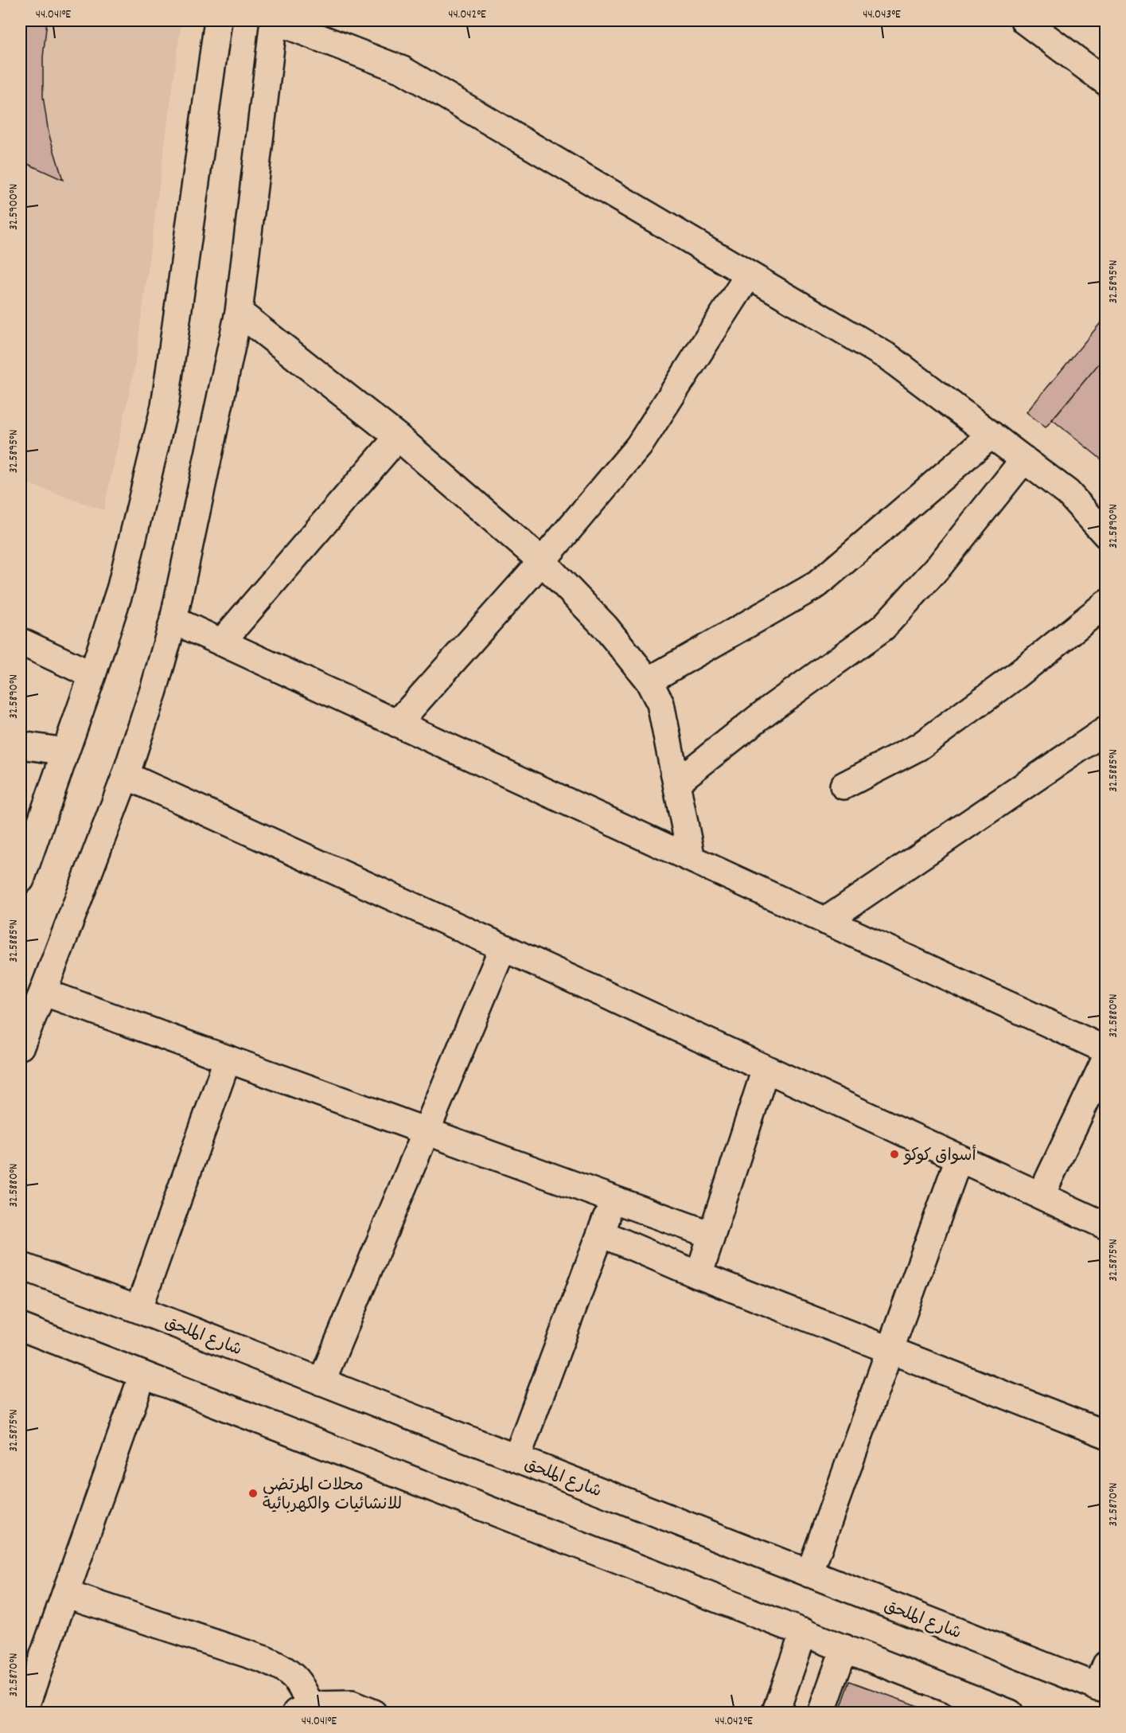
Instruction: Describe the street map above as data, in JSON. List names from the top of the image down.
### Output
{
  "streets": {
    "street": ["شارع الملحق"]
  },
  "places": ["أسواق كوكو", "محلات المرتضى للانشائيات والكهربائية"],
  "coordinates": [
    "44.041°E",
    "44.042°E",
    "44.043°E",
    "32.5900°N",
    "32.5895°N",
    "32.5890°N",
    "32.5885°N",
    "32.5880°N",
    "32.5875°N",
    "32.5870°N"
  ]
}
